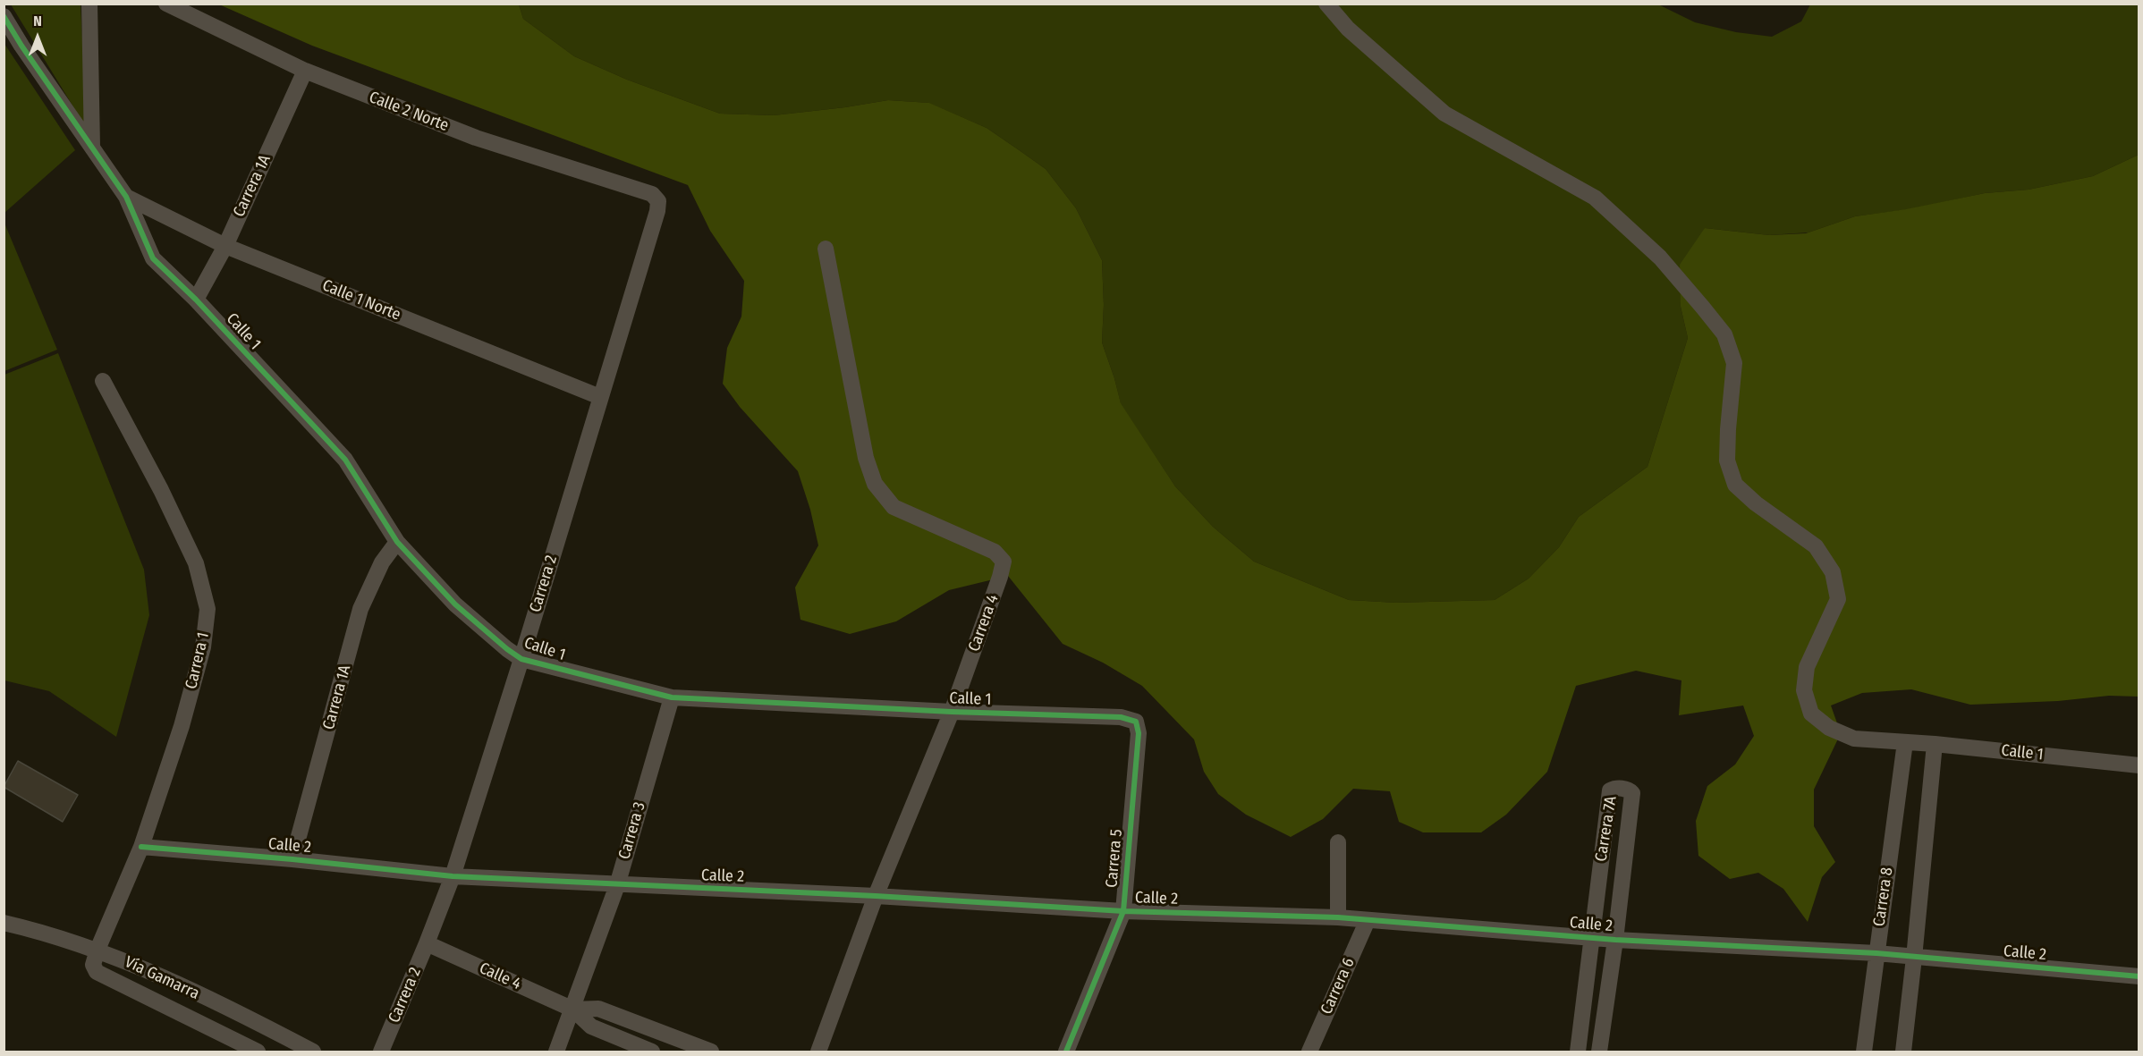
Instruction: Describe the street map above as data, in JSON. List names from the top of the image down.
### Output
{
  "streets": {
    "street": [
      "Calle 2 Norte",
      "Carrera 1A",
      "Calle 1 Norte",
      "Calle 1",
      "Carrera 2",
      "Carrera 4",
      "Carrera 1",
      "Carrera 7A",
      "Carrera 3",
      "Calle 2",
      "Carrera 5",
      "Carrera 8",
      "Calle 4",
      "Vía Gamarra",
      "Carrera 6"
    ]
  },
  "crossings": [
    ["Calle 2 Norte", "Carrera 1A"],
    ["Calle 2 Norte", "Carrera 2"],
    ["Carrera 1A", "Calle 1 Norte"],
    ["Carrera 1A", "Calle 1"],
    ["Carrera 1A", "Calle 2"],
    ["Calle 1 Norte", "Calle 1"],
    ["Calle 1 Norte", "Carrera 2"],
    ["Calle 1", "Carrera 2"],
    ["Calle 1", "Carrera 4"],
    ["Calle 1", "Carrera 3"],
    ["Calle 1", "Carrera 5"],
    ["Calle 1", "Carrera 8"],
    ["Carrera 2", "Calle 2"],
    ["Carrera 2", "Calle 4"],
    ["Carrera 4", "Calle 2"],
    ["Carrera 1", "Calle 2"],
    ["Carrera 1", "Vía Gamarra"],
    ["Carrera 7A", "Calle 2"],
    ["Carrera 3", "Calle 2"],
    ["Carrera 3", "Calle 4"],
    ["Calle 2", "Carrera 5"],
    ["Calle 2", "Carrera 8"],
    ["Calle 2", "Carrera 6"]
  ],
  "north": "top"
}
